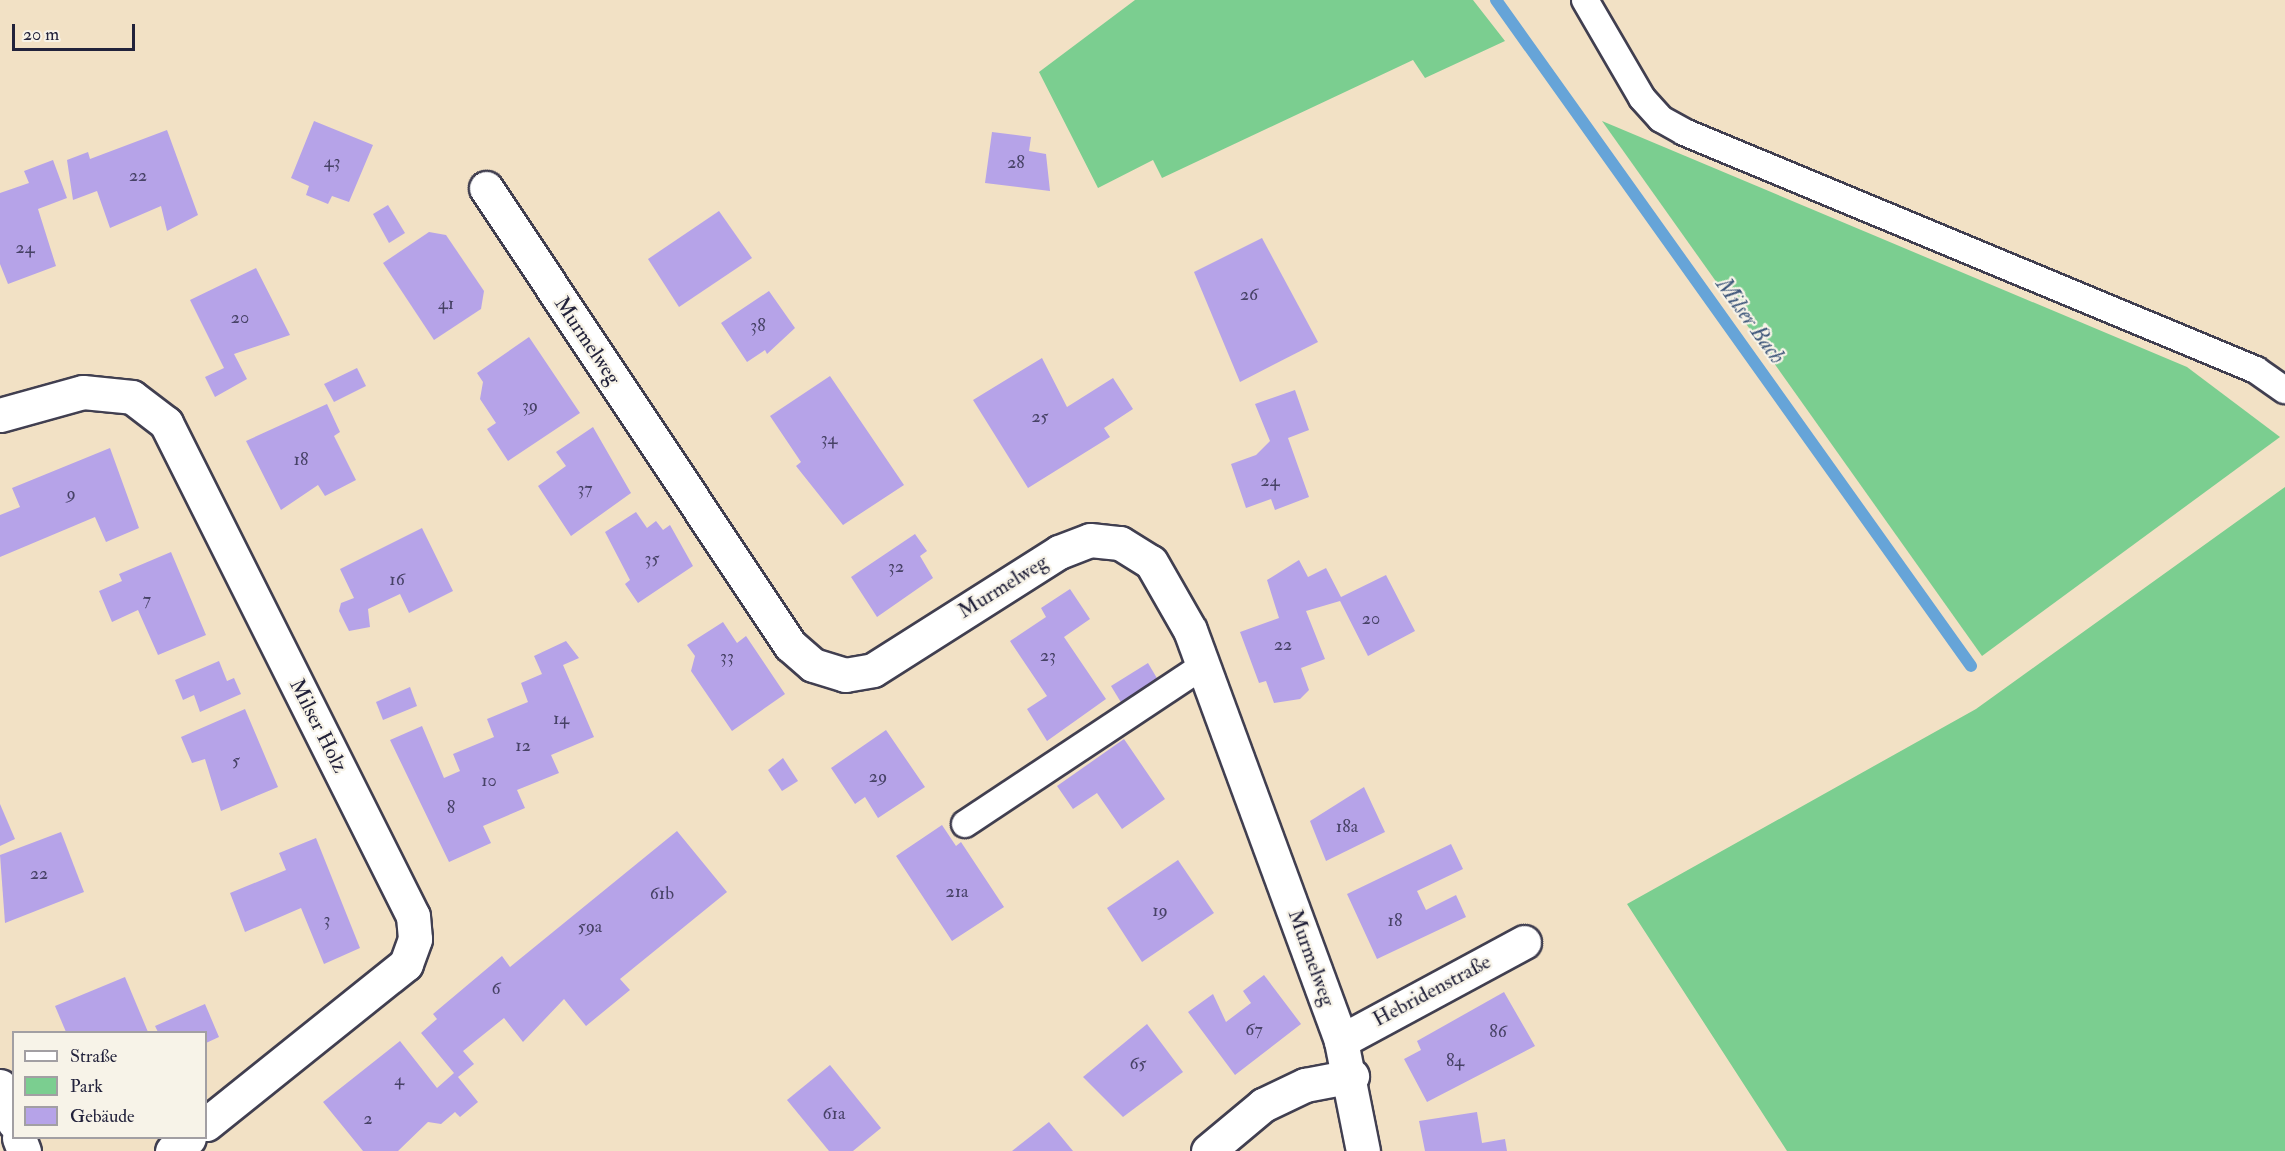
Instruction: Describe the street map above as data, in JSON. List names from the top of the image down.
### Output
{
  "streets": {
    "street": ["Murmelweg", "Milser Holz", "Hebridenstraße"]
  },
  "crossings": [
    ["Murmelweg", "Hebridenstraße"]
  ],
  "water": ["Milser Bach"],
  "house_numbers": [
    "43",
    "28",
    "22",
    "24",
    "26",
    "41",
    "20",
    "38",
    "39",
    "25",
    "34",
    "18",
    "24",
    "37",
    "9",
    "35",
    "32",
    "16",
    "7",
    "20",
    "22",
    "23",
    "33",
    "14",
    "12",
    "5",
    "29",
    "10",
    "8",
    "18a",
    "22",
    "21a",
    "61b",
    "19",
    "3",
    "18",
    "59a",
    "6",
    "67",
    "86",
    "84",
    "65",
    "4",
    "61a",
    "2"
  ],
  "legend": ["Straße", "Park", "Gebäude"],
  "scale_bar": "20 m"
}
